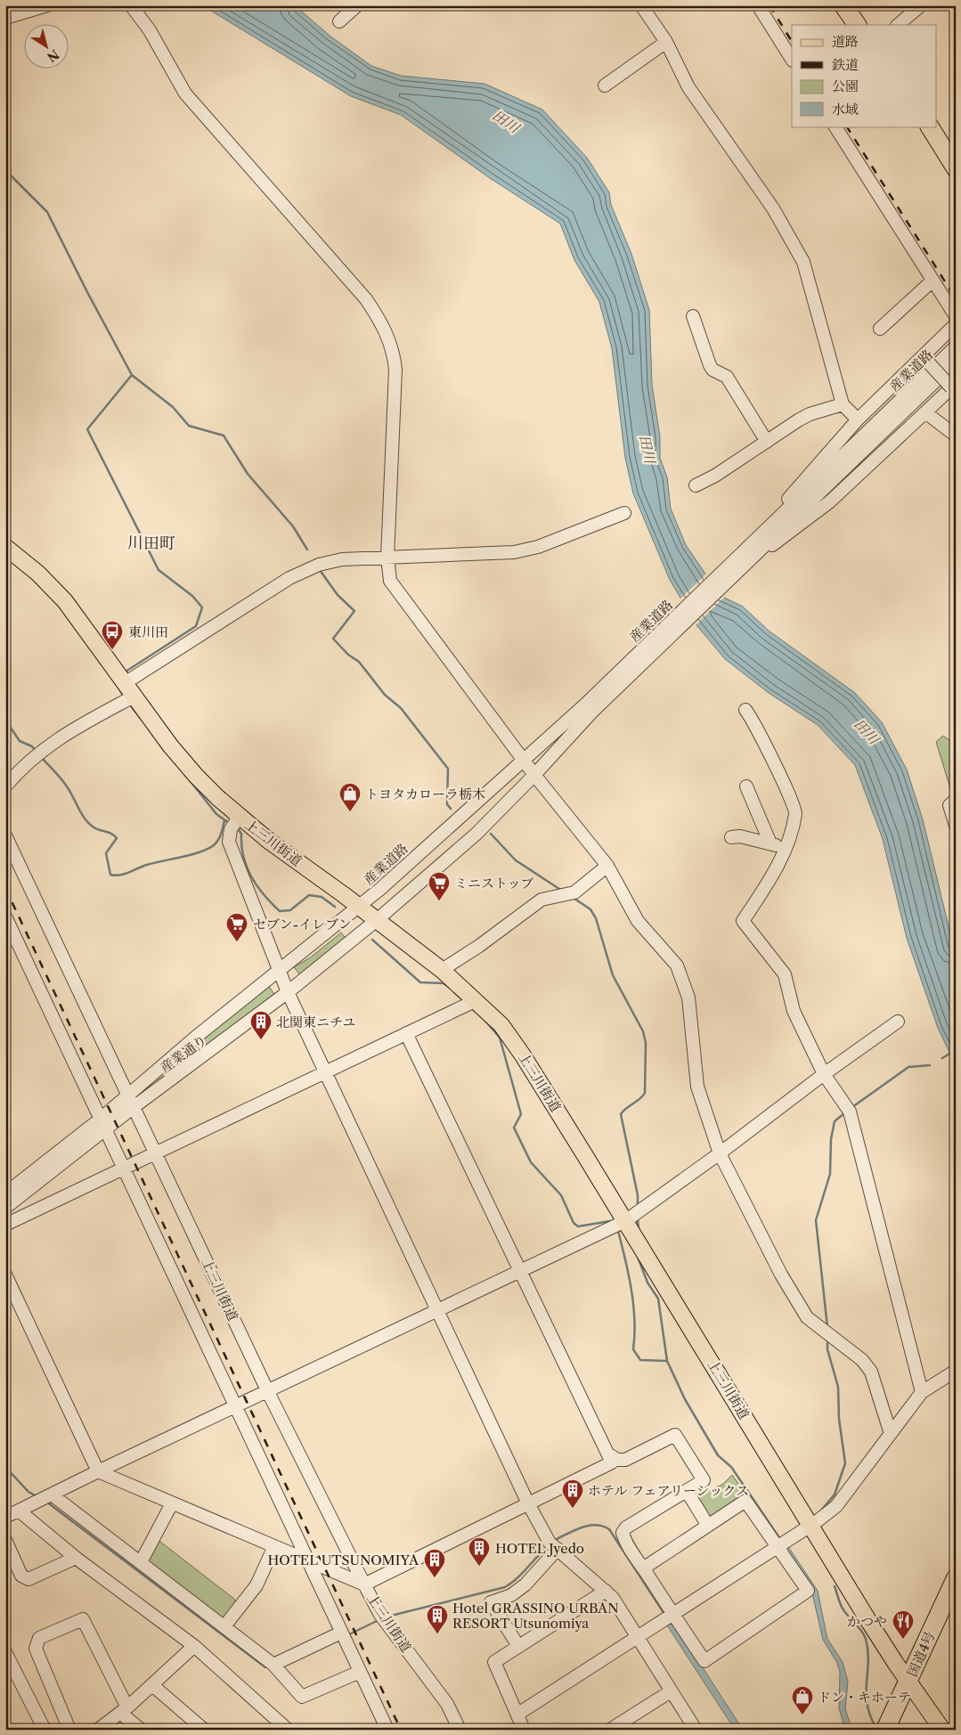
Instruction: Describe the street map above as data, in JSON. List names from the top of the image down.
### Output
{
  "streets": {
    "highway": ["国道4号"],
    "main road": ["上三川街道"],
    "street": ["産業道路", "産業通り"]
  },
  "crossings": [
    ["産業道路", "上三川街道"],
    ["産業道路", "産業通り"],
    ["上三川街道", "産業通り"],
    ["上三川街道", "国道4号"]
  ],
  "districts": ["川田町"],
  "water": ["田川"],
  "places": {
    "bus stop": ["東川田"],
    "shop": ["トヨタカローラ栃木", "ドン・キホーテ"],
    "supermarket": ["ミニストップ", "セブン-イレブン"],
    "building": [
      "北関東ニチユ",
      "ホテル フェアリーシックス",
      "HOTEL Jyedo",
      "HOTEL UTSUNOMIYA",
      "Hotel GRASSINO URBAN RESORT Utsunomiya"
    ],
    "restaurant": ["かつや"]
  },
  "legend": [
    "道路",
    "鉄道",
    "公園",
    "水域"
  ],
  "north": "bottom right"
}
